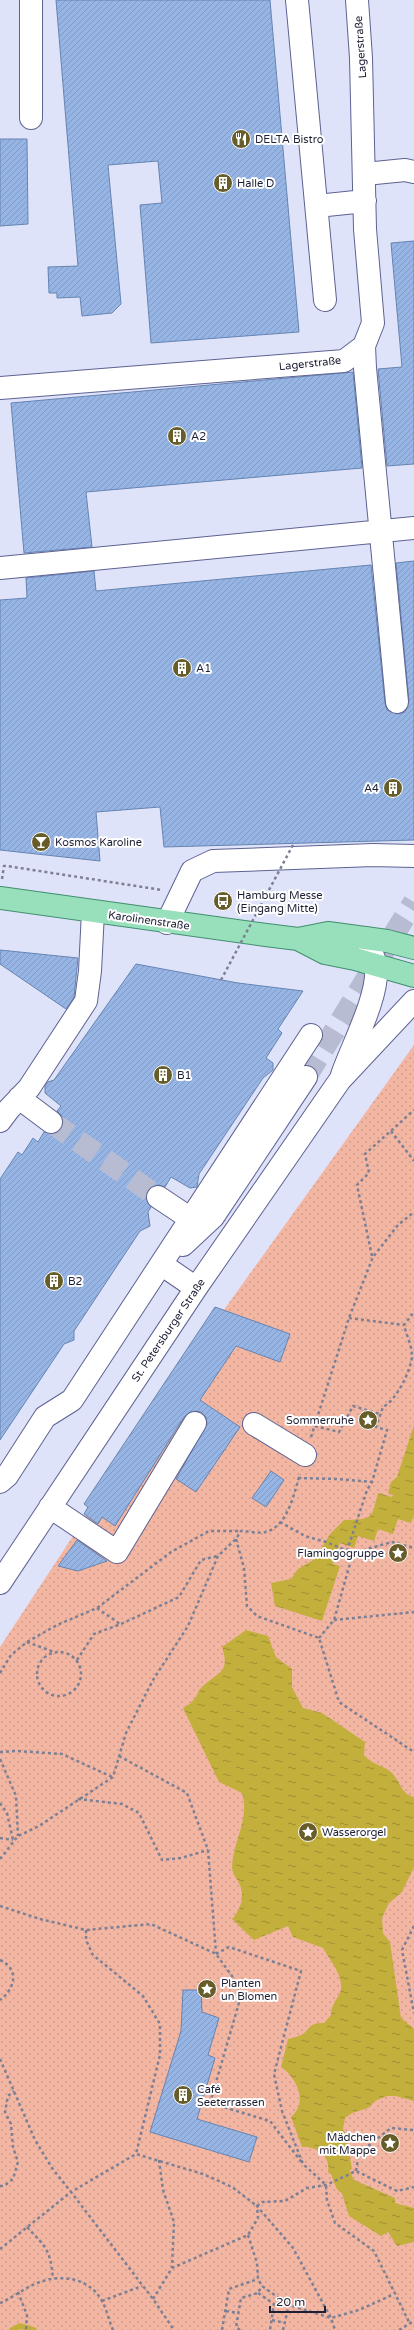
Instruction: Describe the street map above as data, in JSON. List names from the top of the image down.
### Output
{
  "streets": {
    "main road": ["Karolinenstraße"],
    "street": ["Lagerstraße", "St. Petersburger Straße"]
  },
  "crossings": [
    ["Karolinenstraße", "St. Petersburger Straße"]
  ],
  "places": {
    "restaurant": ["DELTA Bistro"],
    "building": [
      "Halle D",
      "A2",
      "A1",
      "A4",
      "B1",
      "B2",
      "Café Seeterrassen"
    ],
    "bar": ["Kosmos Karoline"],
    "bus stop": ["Hamburg Messe (Eingang Mitte)"],
    "place": [
      "Sommerruhe",
      "Flamingogruppe",
      "Wasserorgel",
      "Planten un Blomen",
      "Mädchen mit Mappe"
    ]
  },
  "scale_bar": "20 m"
}
